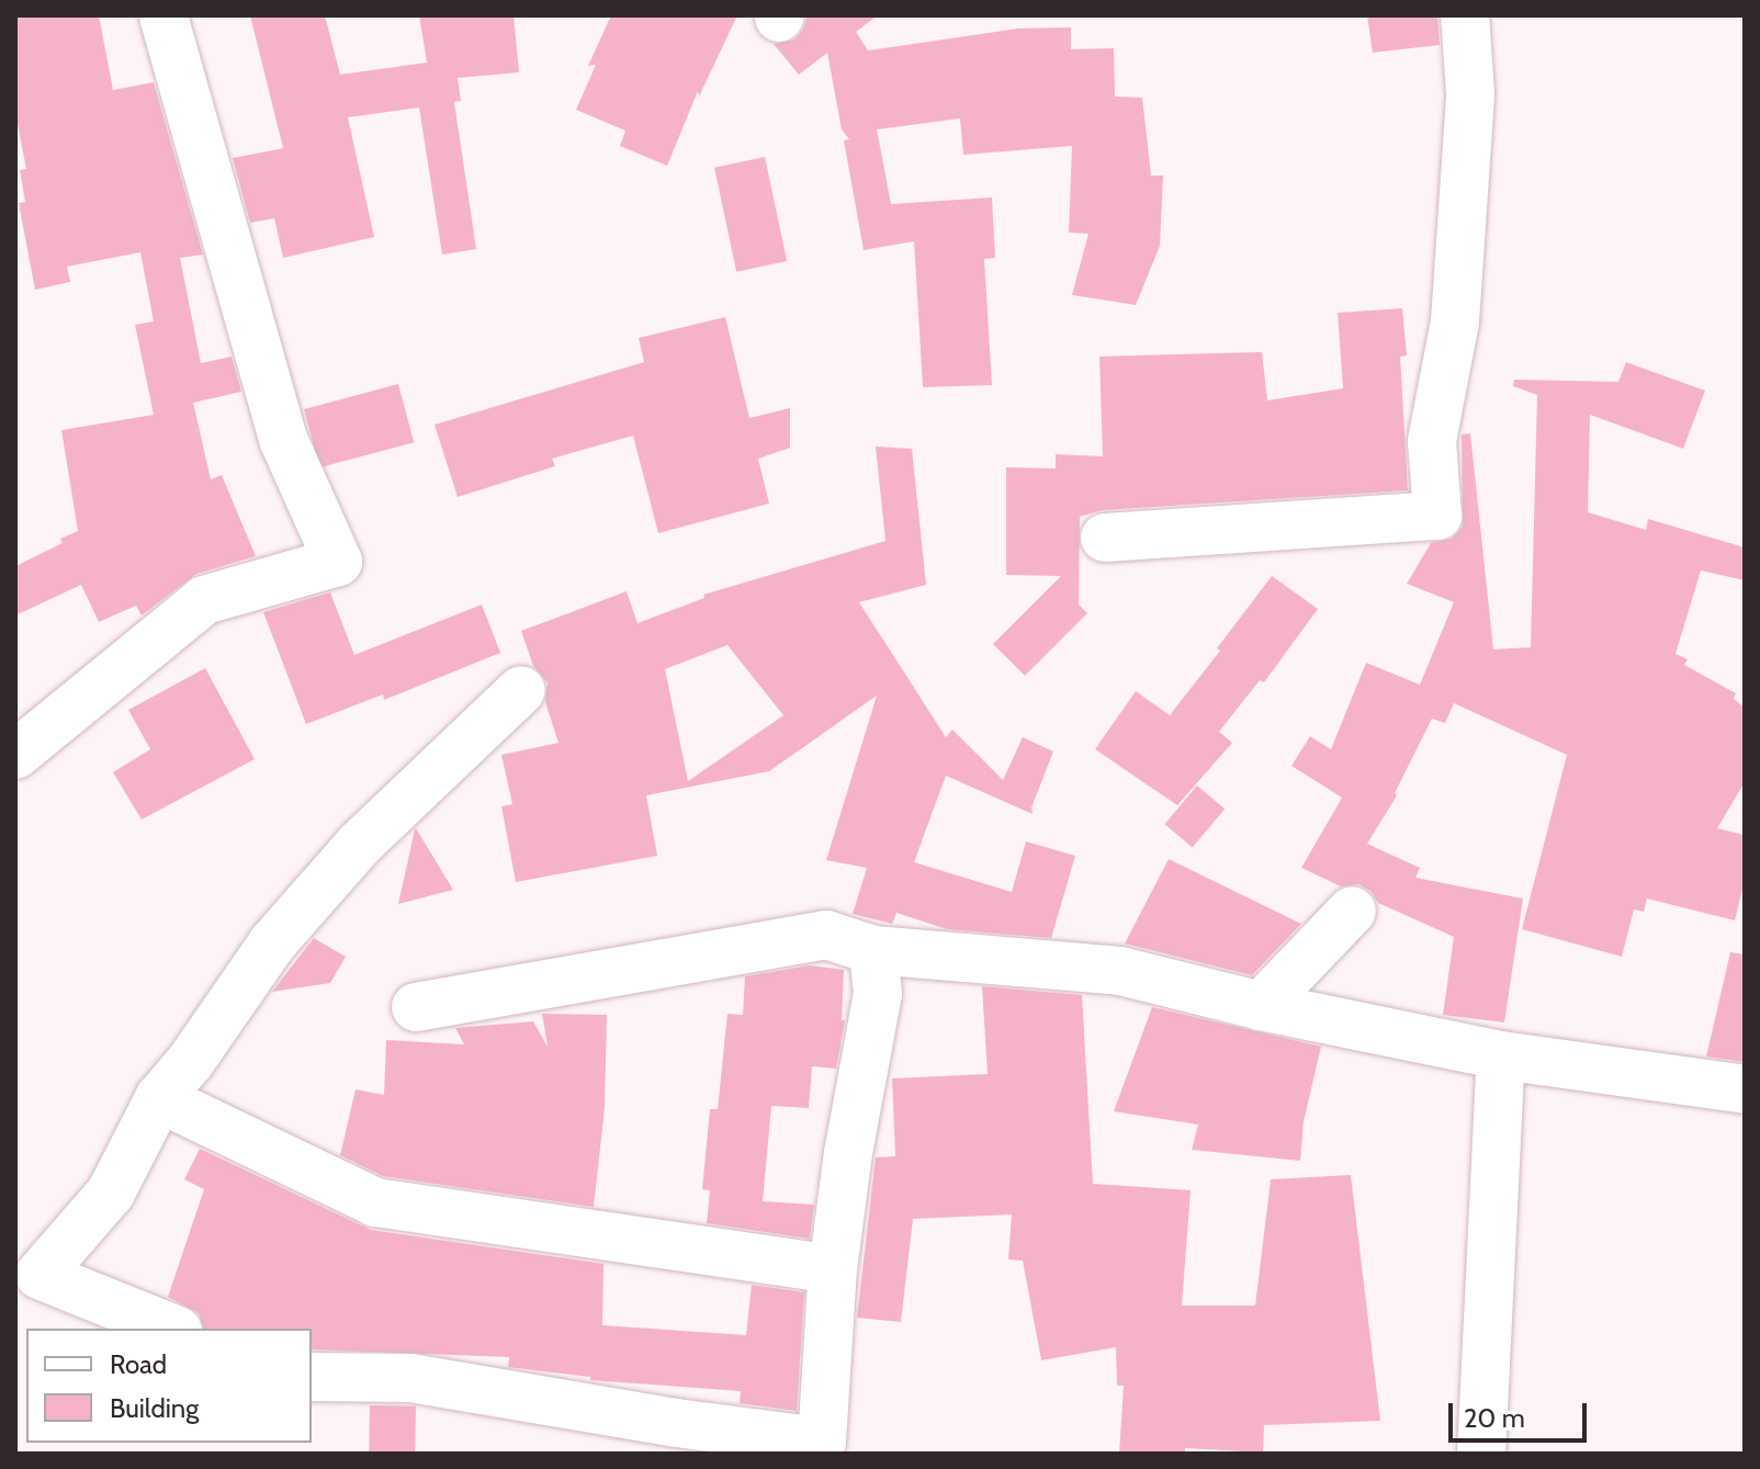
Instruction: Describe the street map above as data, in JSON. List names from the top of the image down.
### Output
{
  "legend": ["Road", "Building"],
  "scale_bar": "20 m"
}
